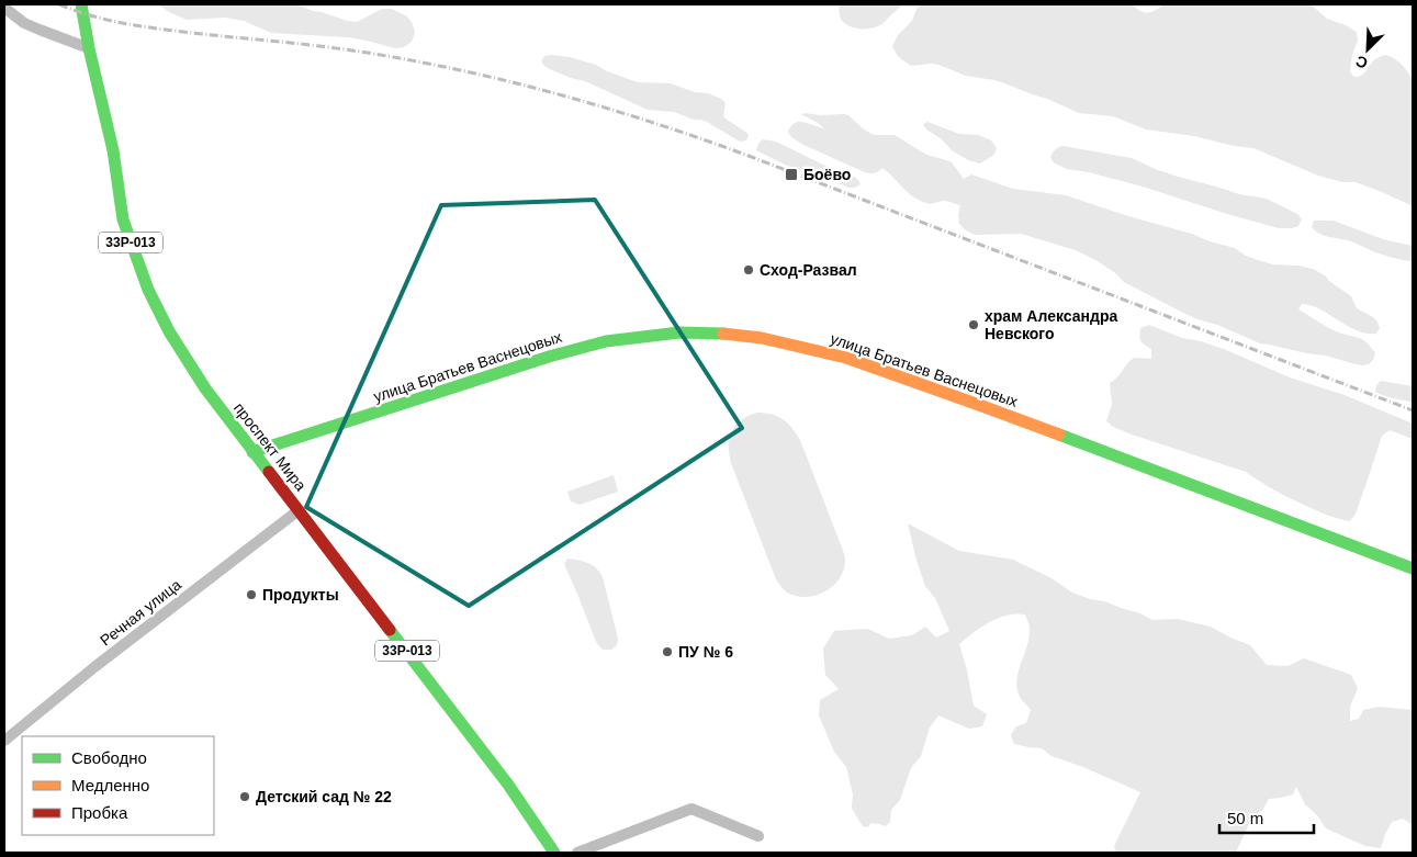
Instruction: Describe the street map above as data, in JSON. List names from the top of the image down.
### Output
{
  "streets": {
    "main road": ["33Р-013", "улица Братьев Васнецовых", "проспект Мира"],
    "street": ["Речная улица"]
  },
  "crossings": [
    ["улица Братьев Васнецовых", "проспект Мира"],
    ["проспект Мира", "Речная улица"]
  ],
  "places": {
    "transit": ["Боёво"],
    "other": [
      "Сход-Развал",
      "храм Александра Невского",
      "Продукты",
      "ПУ № 6",
      "Детский сад № 22"
    ]
  },
  "legend": ["Свободно", "Медленно", "Пробка"],
  "scale_bar": "50 m",
  "north": "bottom left"
}
